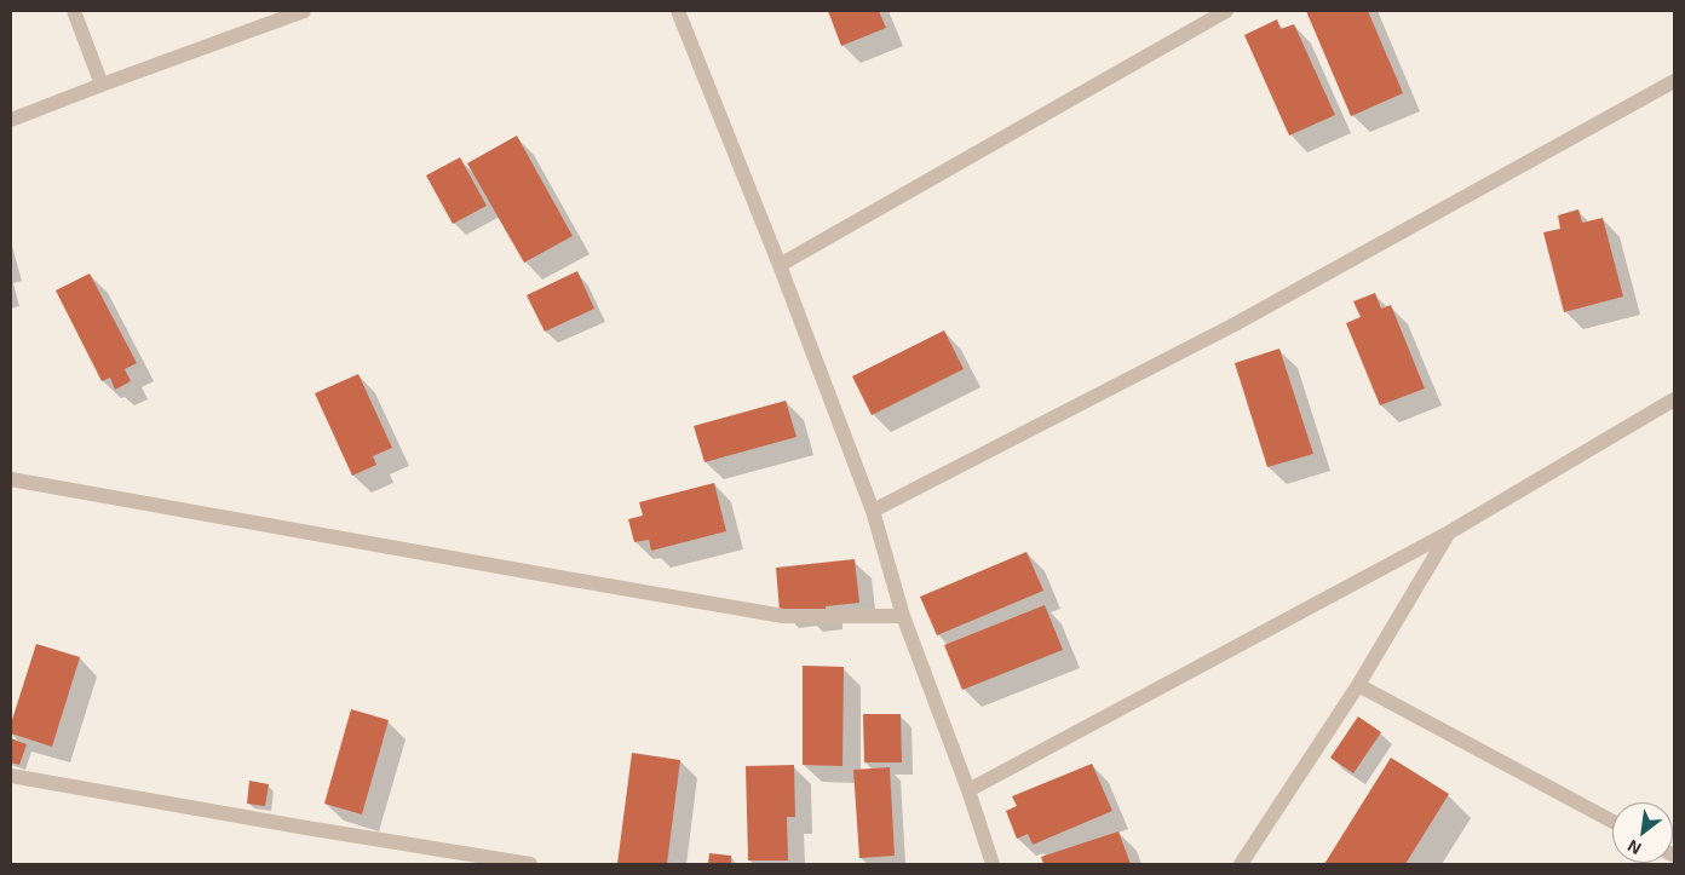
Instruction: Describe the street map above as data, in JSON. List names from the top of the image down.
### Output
{
  "north": "bottom left"
}
